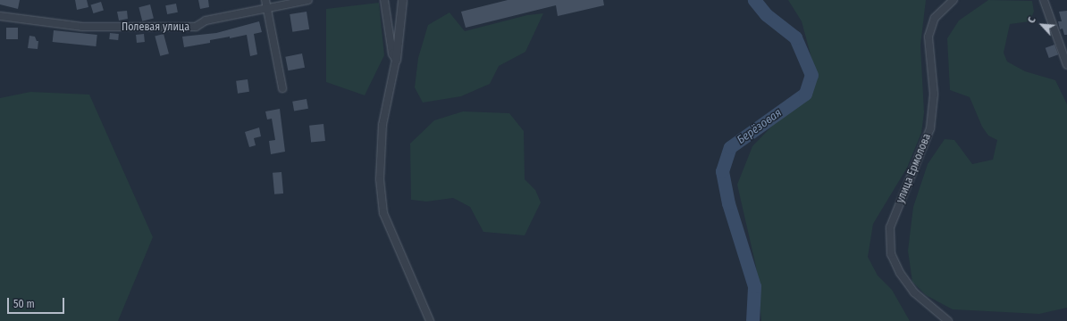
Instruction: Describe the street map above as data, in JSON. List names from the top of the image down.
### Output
{
  "streets": {
    "street": ["Полевая улица", "улица Ермолова"]
  },
  "water": ["Берёзовая"],
  "scale_bar": "50 m",
  "north": "top left"
}
